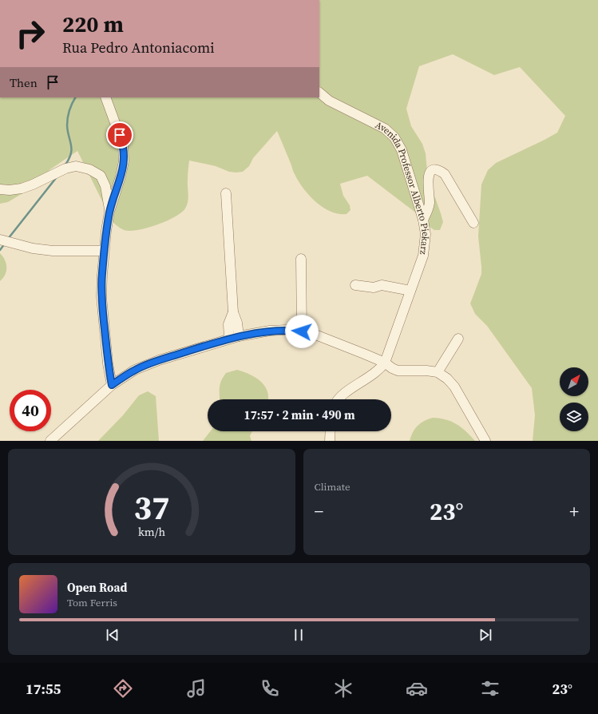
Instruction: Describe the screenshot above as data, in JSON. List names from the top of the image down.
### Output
{
  "streets": {
    "street": ["Avenida Professor Alberto Piekarz"]
  },
  "north": "top right",
  "page": {
    "turn": ["220 m", "Rua Pedro Antoniacomi"],
    "then": "Then",
    "limit": "40",
    "trip": "17:57 · 2 min · 490 m",
    "tile": "Climate",
    "heat": ["−", "23°", "+"],
    "song": ["Open Road", "Tom Ferris"],
    "tabs": ["17:55", "23°"],
    "gauge": ["37", "km/h"]
  }
}
